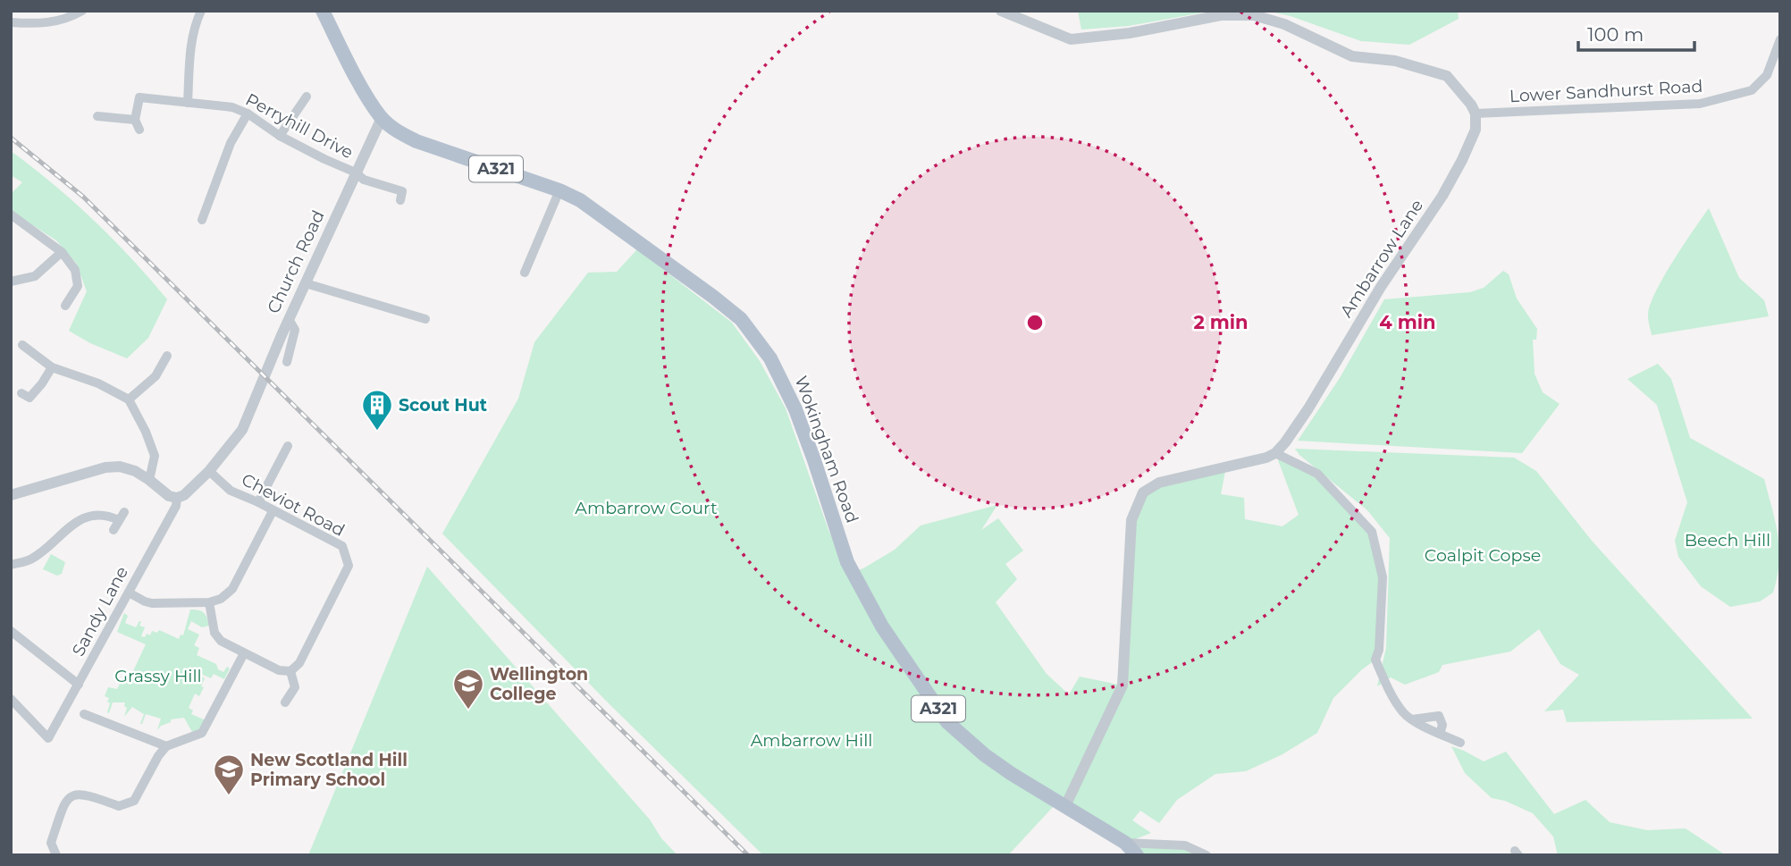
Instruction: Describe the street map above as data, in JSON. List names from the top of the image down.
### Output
{
  "streets": {
    "main road": ["A321", "Wokingham Road"],
    "street": [
      "Lower Sandhurst Road",
      "Perryhill Drive",
      "Ambarrow Lane",
      "Church Road",
      "Cheviot Road",
      "Sandy Lane"
    ]
  },
  "crossings": [
    ["Lower Sandhurst Road", "Ambarrow Lane"],
    ["Perryhill Drive", "Church Road"],
    ["A321", "Church Road"],
    ["A321", "Wokingham Road"],
    ["Church Road", "Wokingham Road"],
    ["Church Road", "Cheviot Road"],
    ["Church Road", "Sandy Lane"]
  ],
  "parks": [
    "Ambarrow Court",
    "Beech Hill",
    "Coalpit Copse",
    "Grassy Hill",
    "Ambarrow Hill"
  ],
  "places": {
    "building": ["Scout Hut"],
    "school or university": ["Wellington College", "New Scotland Hill Primary School"]
  },
  "scale_bar": "100 m",
  "rings": ["2 min", "4 min"]
}
